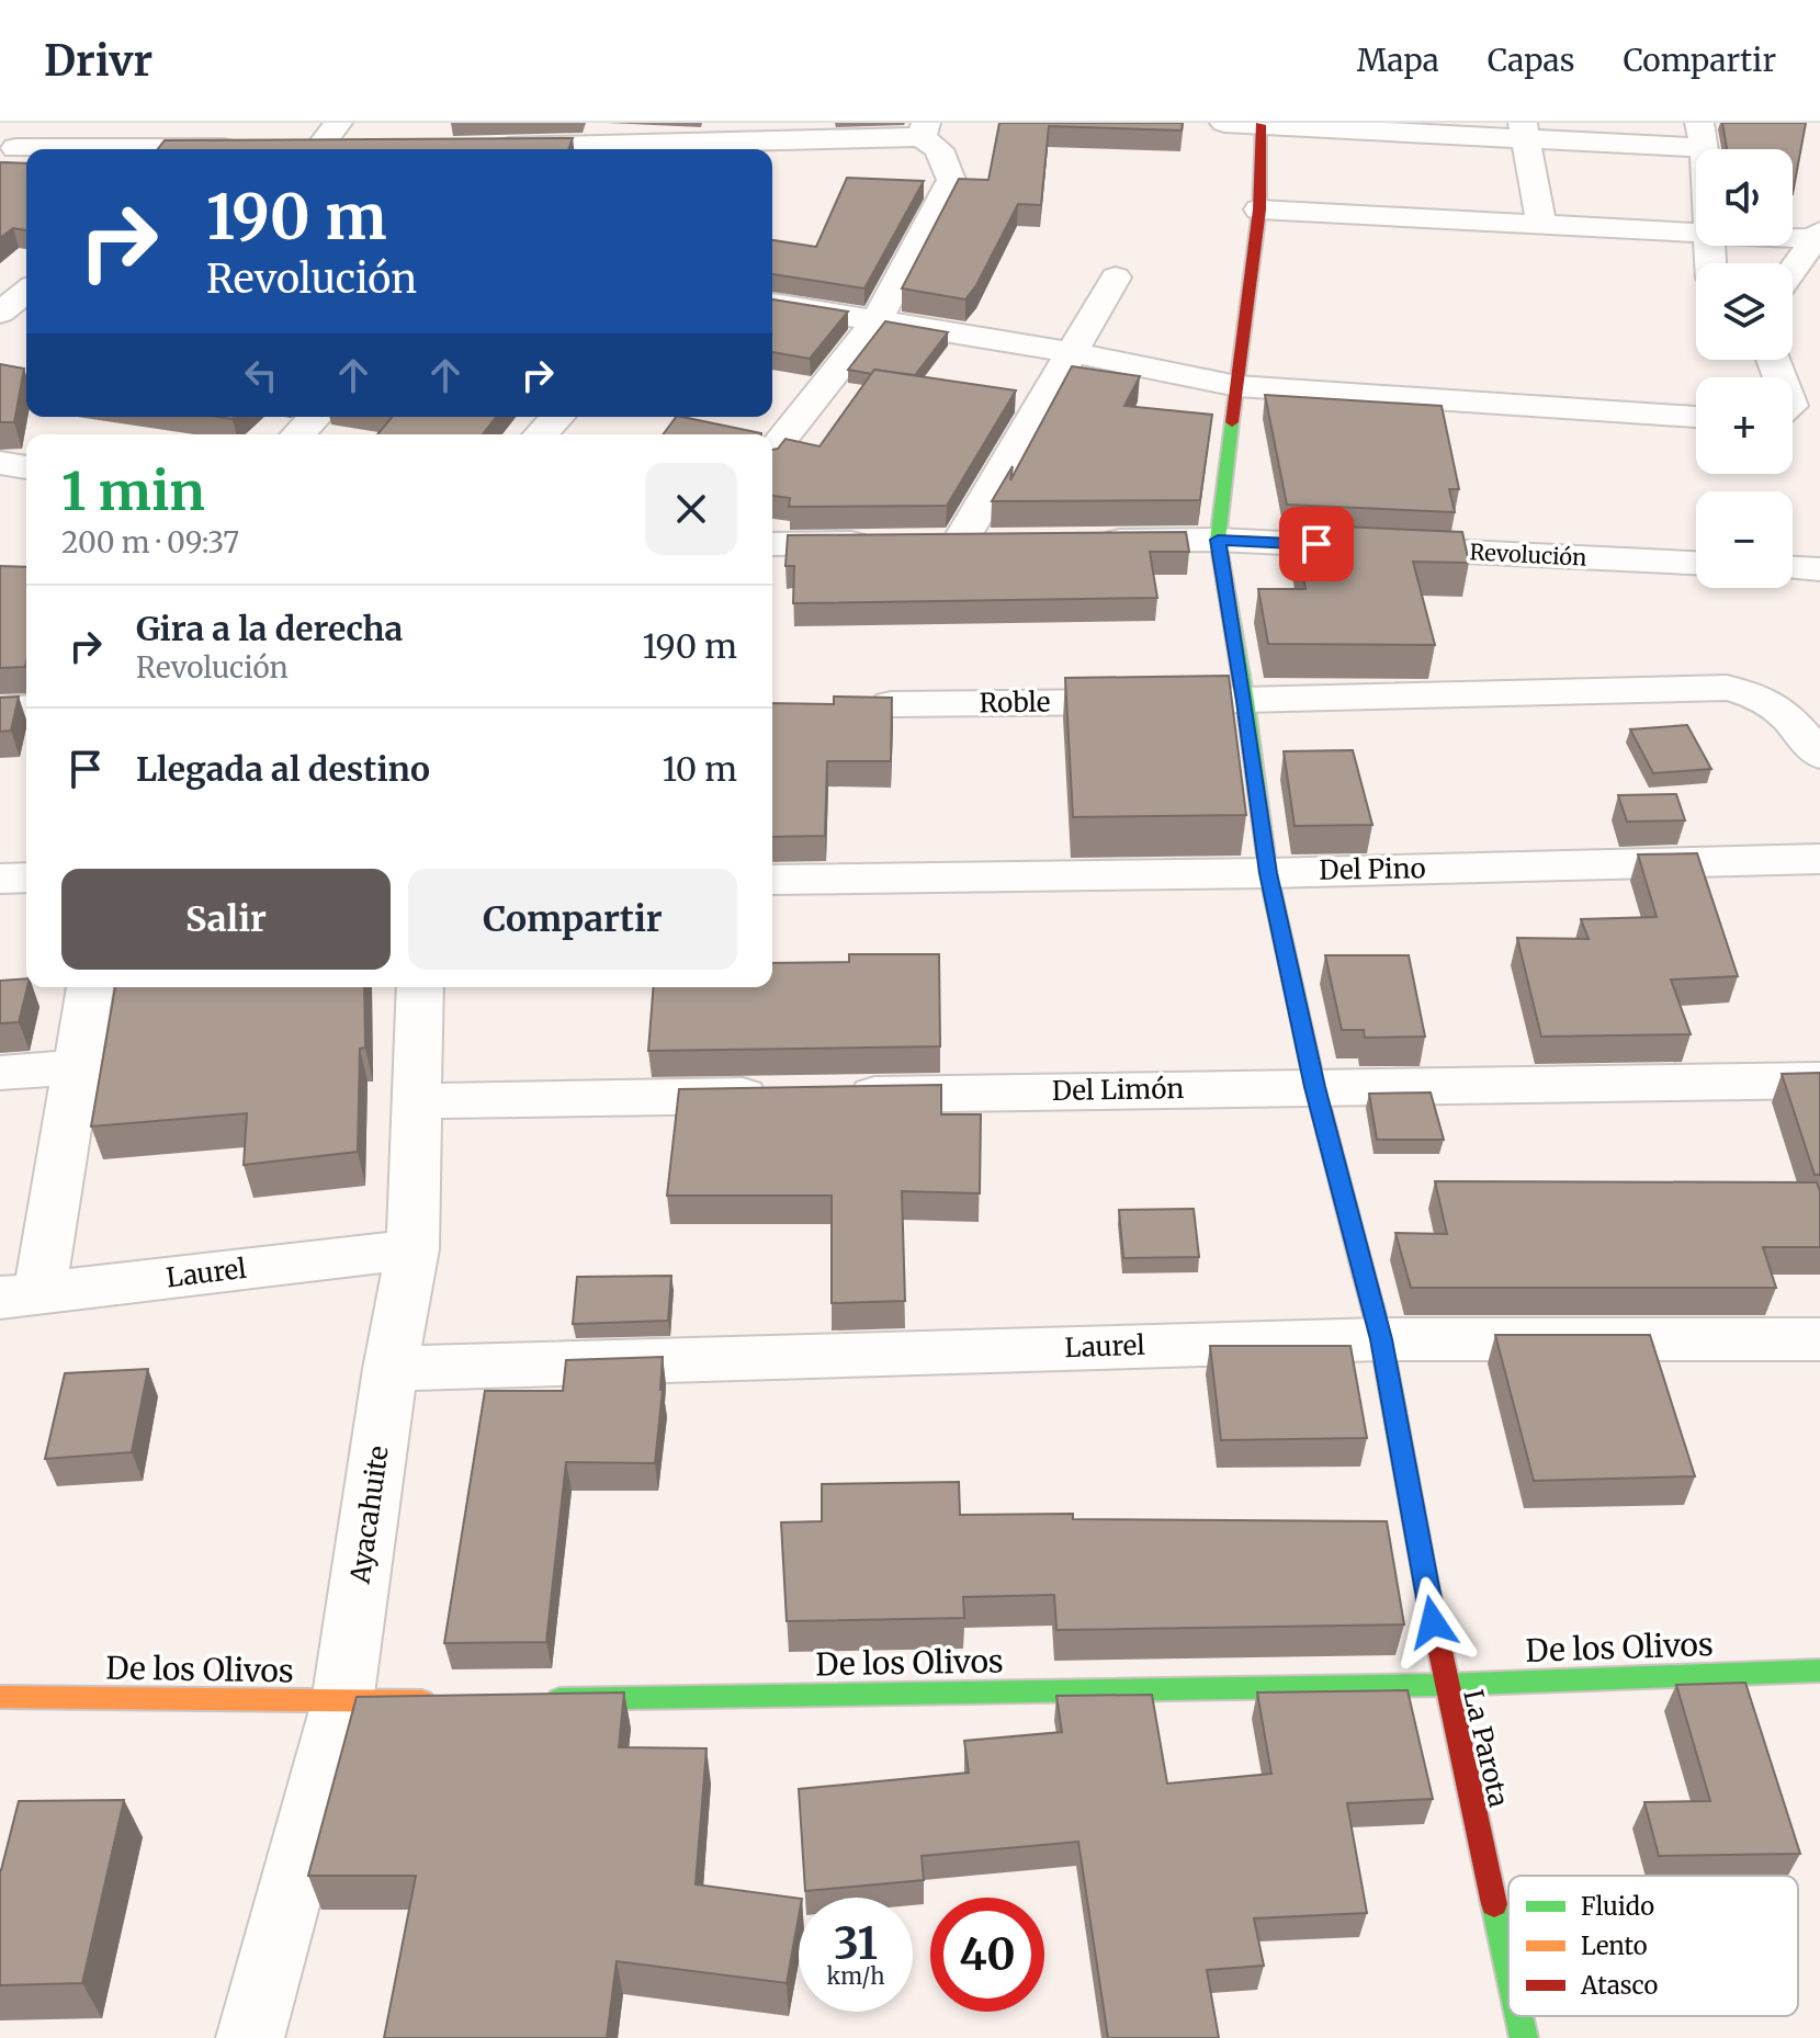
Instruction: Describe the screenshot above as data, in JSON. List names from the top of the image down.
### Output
{
  "streets": {
    "street": [
      "Revolución",
      "Roble",
      "Del Pino",
      "Del Limón",
      "Laurel",
      "Ayacahuite",
      "De los Olivos",
      "La Parota"
    ]
  },
  "crossings": [
    ["Revolución", "La Parota"],
    ["Roble", "La Parota"],
    ["Del Pino", "La Parota"],
    ["Del Limón", "La Parota"],
    ["Laurel", "Ayacahuite"],
    ["Laurel", "La Parota"],
    ["Ayacahuite", "De los Olivos"],
    ["De los Olivos", "La Parota"]
  ],
  "legend": ["Fluido", "Lento", "Atasco"],
  "page": {
    "header": "Drivr",
    "nav": ["Mapa", "Capas", "Compartir"],
    "map_buttons": ["+", "−"],
    "turn": ["190 m", "Revolución"],
    "heading": ["1 min", "200 m · 09:37"],
    "list": [
      {
        "name": "Gira a la derecha",
        "note": "Revolución",
        "value": "190 m"
      },
      {
        "name": "Llegada al destino",
        "value": "10 m"
      }
    ],
    "buttons": ["Salir", "Compartir"],
    "speed": "31 km/h",
    "limit": "40"
  }
}
